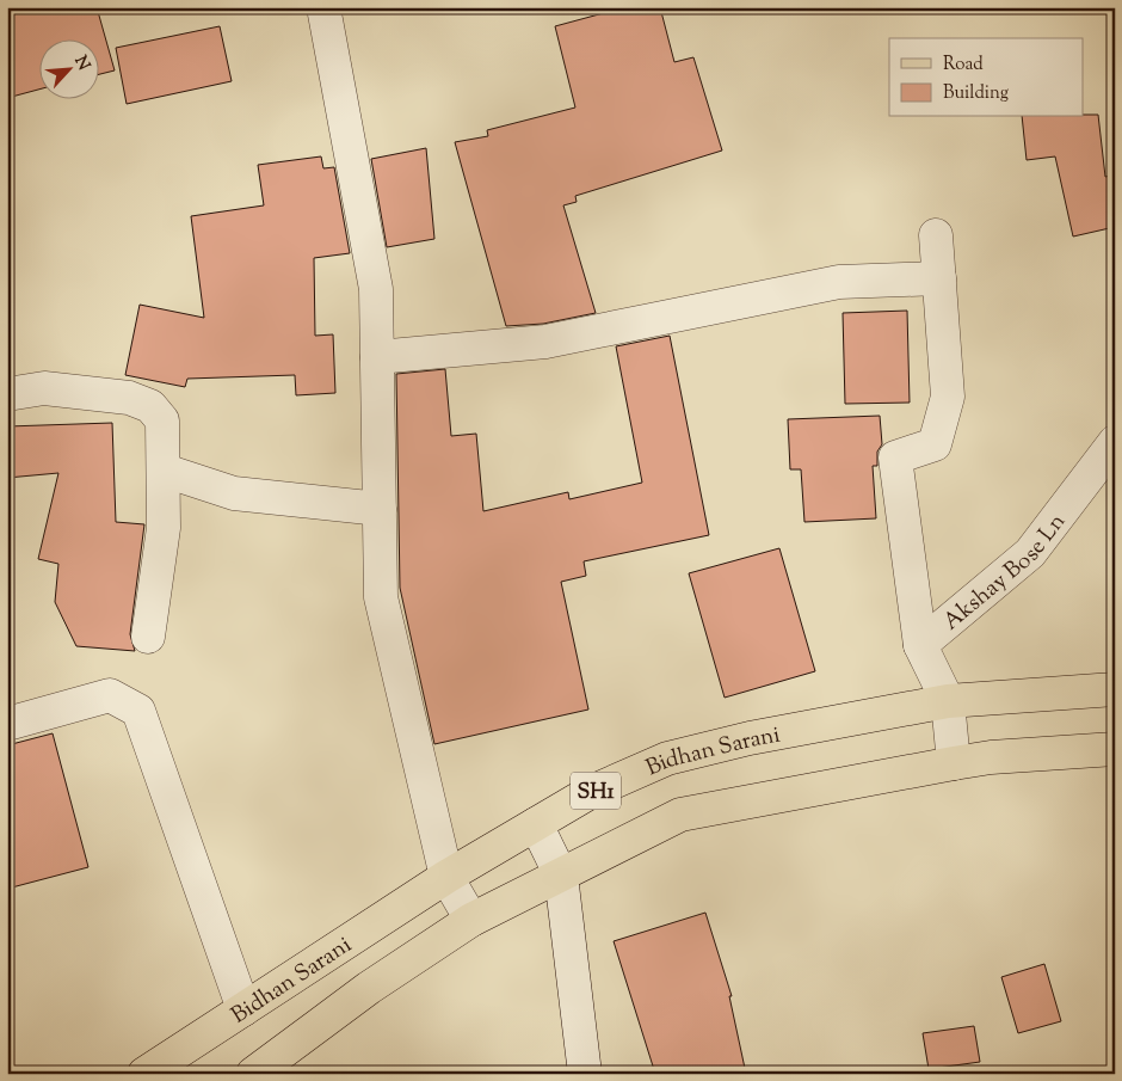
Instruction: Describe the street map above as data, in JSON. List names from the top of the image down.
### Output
{
  "streets": {
    "main road": ["Bidhan Sarani", "SH1"],
    "street": ["Akshay Bose Ln"]
  },
  "crossings": [
    ["Akshay Bose Ln", "Bidhan Sarani"],
    ["Akshay Bose Ln", "SH1"]
  ],
  "legend": ["Road", "Building"],
  "north": "top right"
}
